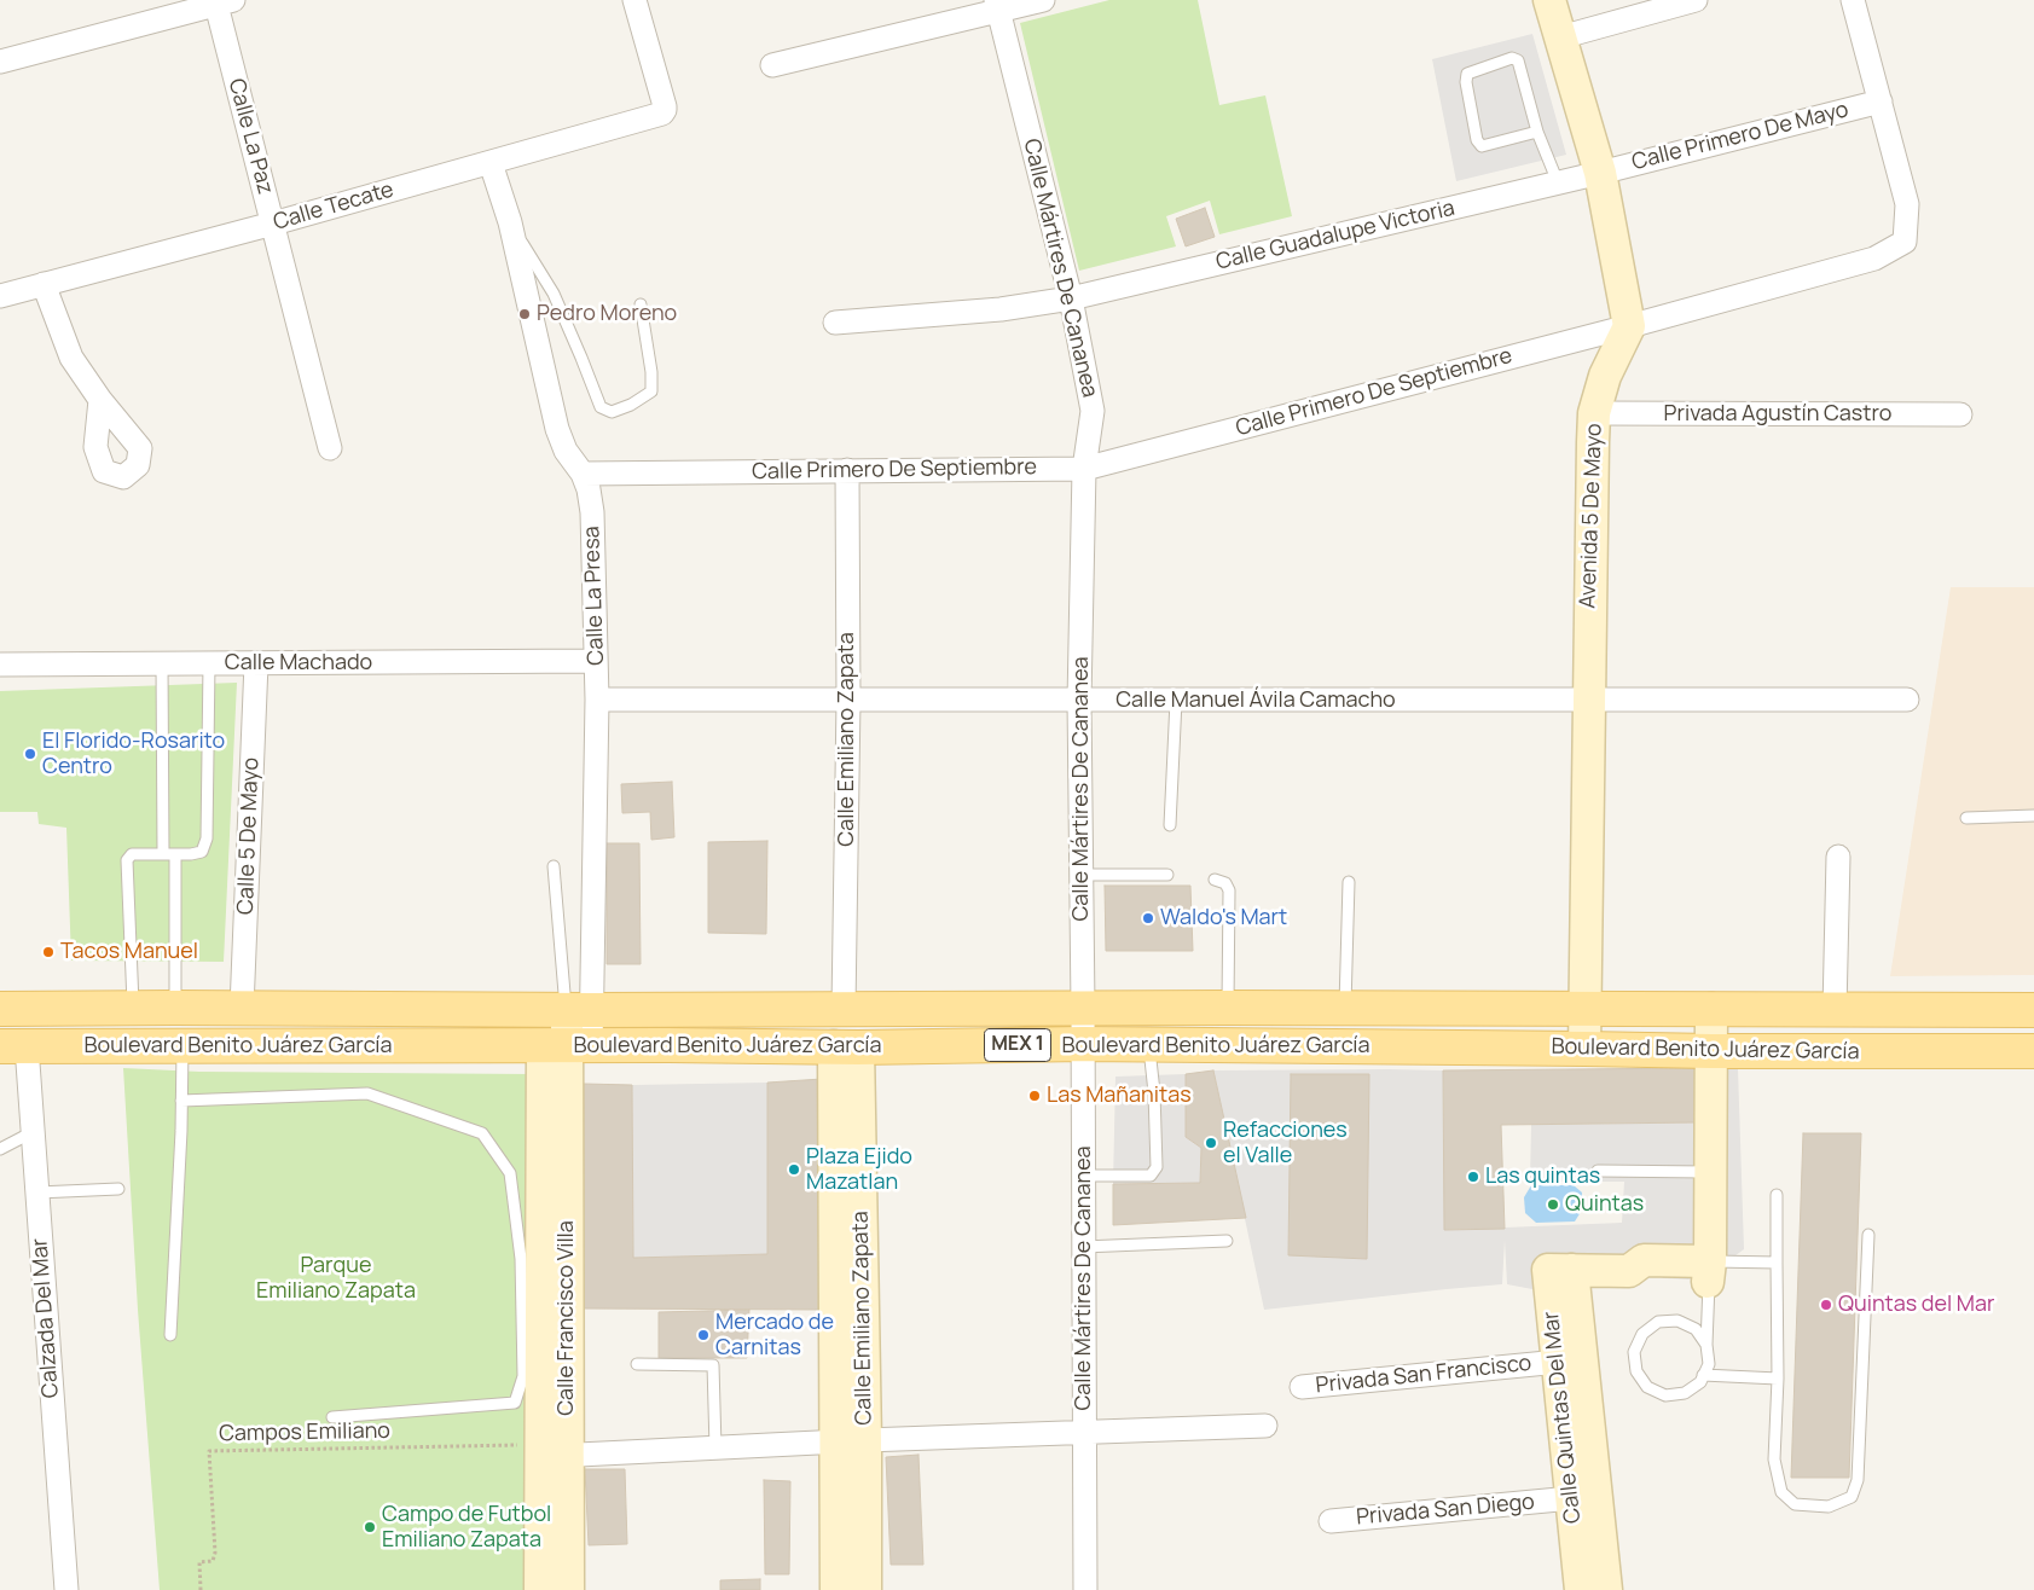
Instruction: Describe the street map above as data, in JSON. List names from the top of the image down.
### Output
{
  "streets": {
    "main road": ["MEX 1", "Boulevard Benito Juárez García"],
    "street": [
      "Calle La Paz",
      "Calle Primero De Mayo",
      "Calle Tecate",
      "Calle Guadalupe Victoria",
      "Calle Mártires De Cananea",
      "Calle Primero De Septiembre",
      "Privada Agustín Castro",
      "Avenida 5 De Mayo",
      "Calle La Presa",
      "Calle Machado",
      "Calle Manuel Ávila Camacho",
      "Calle Emiliano Zapata",
      "Calle 5 De Mayo",
      "Calzada Del Mar",
      "Calle Francisco Villa",
      "Privada San Francisco",
      "Calle Quintas Del Mar",
      "Privada San Diego"
    ],
    "path": ["Campos Emiliano"]
  },
  "crossings": [
    ["Calle La Paz", "Calle Tecate"],
    ["Calle Primero De Mayo", "Calle Guadalupe Victoria"],
    ["Calle Primero De Mayo", "Calle Primero De Septiembre"],
    ["Calle Tecate", "Calle La Presa"],
    ["Calle Guadalupe Victoria", "Calle Mártires De Cananea"],
    ["Calle Mártires De Cananea", "Calle Primero De Septiembre"],
    ["Calle Mártires De Cananea", "Calle Manuel Ávila Camacho"],
    ["Calle Mártires De Cananea", "Boulevard Benito Juárez García"],
    ["Calle Primero De Septiembre", "Avenida 5 De Mayo"],
    ["Calle Primero De Septiembre", "Calle La Presa"],
    ["Calle Primero De Septiembre", "Calle Emiliano Zapata"],
    ["Privada Agustín Castro", "Avenida 5 De Mayo"],
    ["Avenida 5 De Mayo", "Calle Manuel Ávila Camacho"],
    ["Avenida 5 De Mayo", "Boulevard Benito Juárez García"],
    ["Calle La Presa", "Calle Machado"],
    ["Calle La Presa", "Calle Manuel Ávila Camacho"],
    ["Calle La Presa", "Boulevard Benito Juárez García"],
    ["Calle La Presa", "Calle Francisco Villa"],
    ["Calle Machado", "Calle 5 De Mayo"],
    ["Calle Manuel Ávila Camacho", "Calle Emiliano Zapata"],
    ["Calle Emiliano Zapata", "Boulevard Benito Juárez García"],
    ["Calle 5 De Mayo", "Boulevard Benito Juárez García"],
    ["Boulevard Benito Juárez García", "Calzada Del Mar"],
    ["Boulevard Benito Juárez García", "Calle Francisco Villa"],
    ["Calle Francisco Villa", "Campos Emiliano"],
    ["Privada San Francisco", "Calle Quintas Del Mar"],
    ["Calle Quintas Del Mar", "Privada San Diego"]
  ],
  "parks": ["Parque Emiliano Zapata"],
  "places": [
    "Pedro Moreno",
    "El Florido-Rosarito Centro",
    "Waldo's Mart",
    "Tacos Manuel",
    "Las Mañanitas",
    "Refacciones el Valle",
    "Plaza Ejido Mazatlan",
    "Las quintas",
    "Quintas",
    "Quintas del Mar",
    "Mercado de Carnitas",
    "Campo de Futbol Emiliano Zapata"
  ]
}
